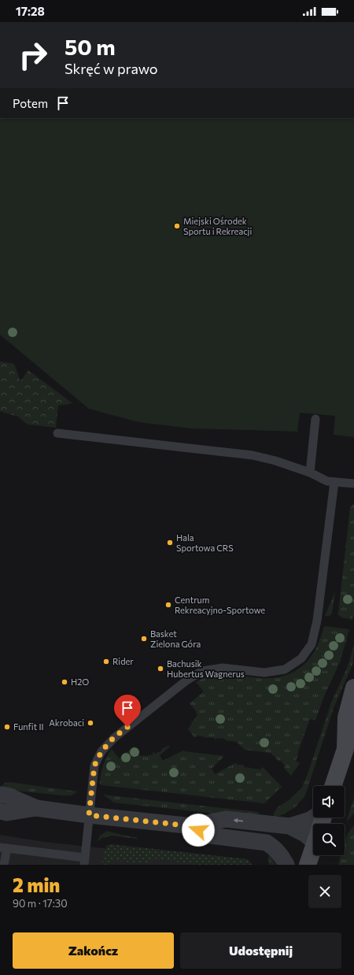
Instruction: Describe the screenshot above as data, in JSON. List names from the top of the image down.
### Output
{
  "places": [
    "Miejski Ośrodek Sportu i Rekreacji",
    "Hala Sportowa CRS",
    "Centrum Rekreacyjno-Sportowe",
    "Basket Zielona Góra",
    "Rider",
    "Bachusik Hubertus Wagnerus",
    "H2O",
    "Akrobaci",
    "Funfit II"
  ],
  "page": {
    "status": "17:28",
    "turn": ["50 m", "Skręć w prawo"],
    "then": "Potem",
    "heading": ["2 min", "90 m · 17:30"],
    "buttons": ["Zakończ", "Udostępnij"]
  }
}
